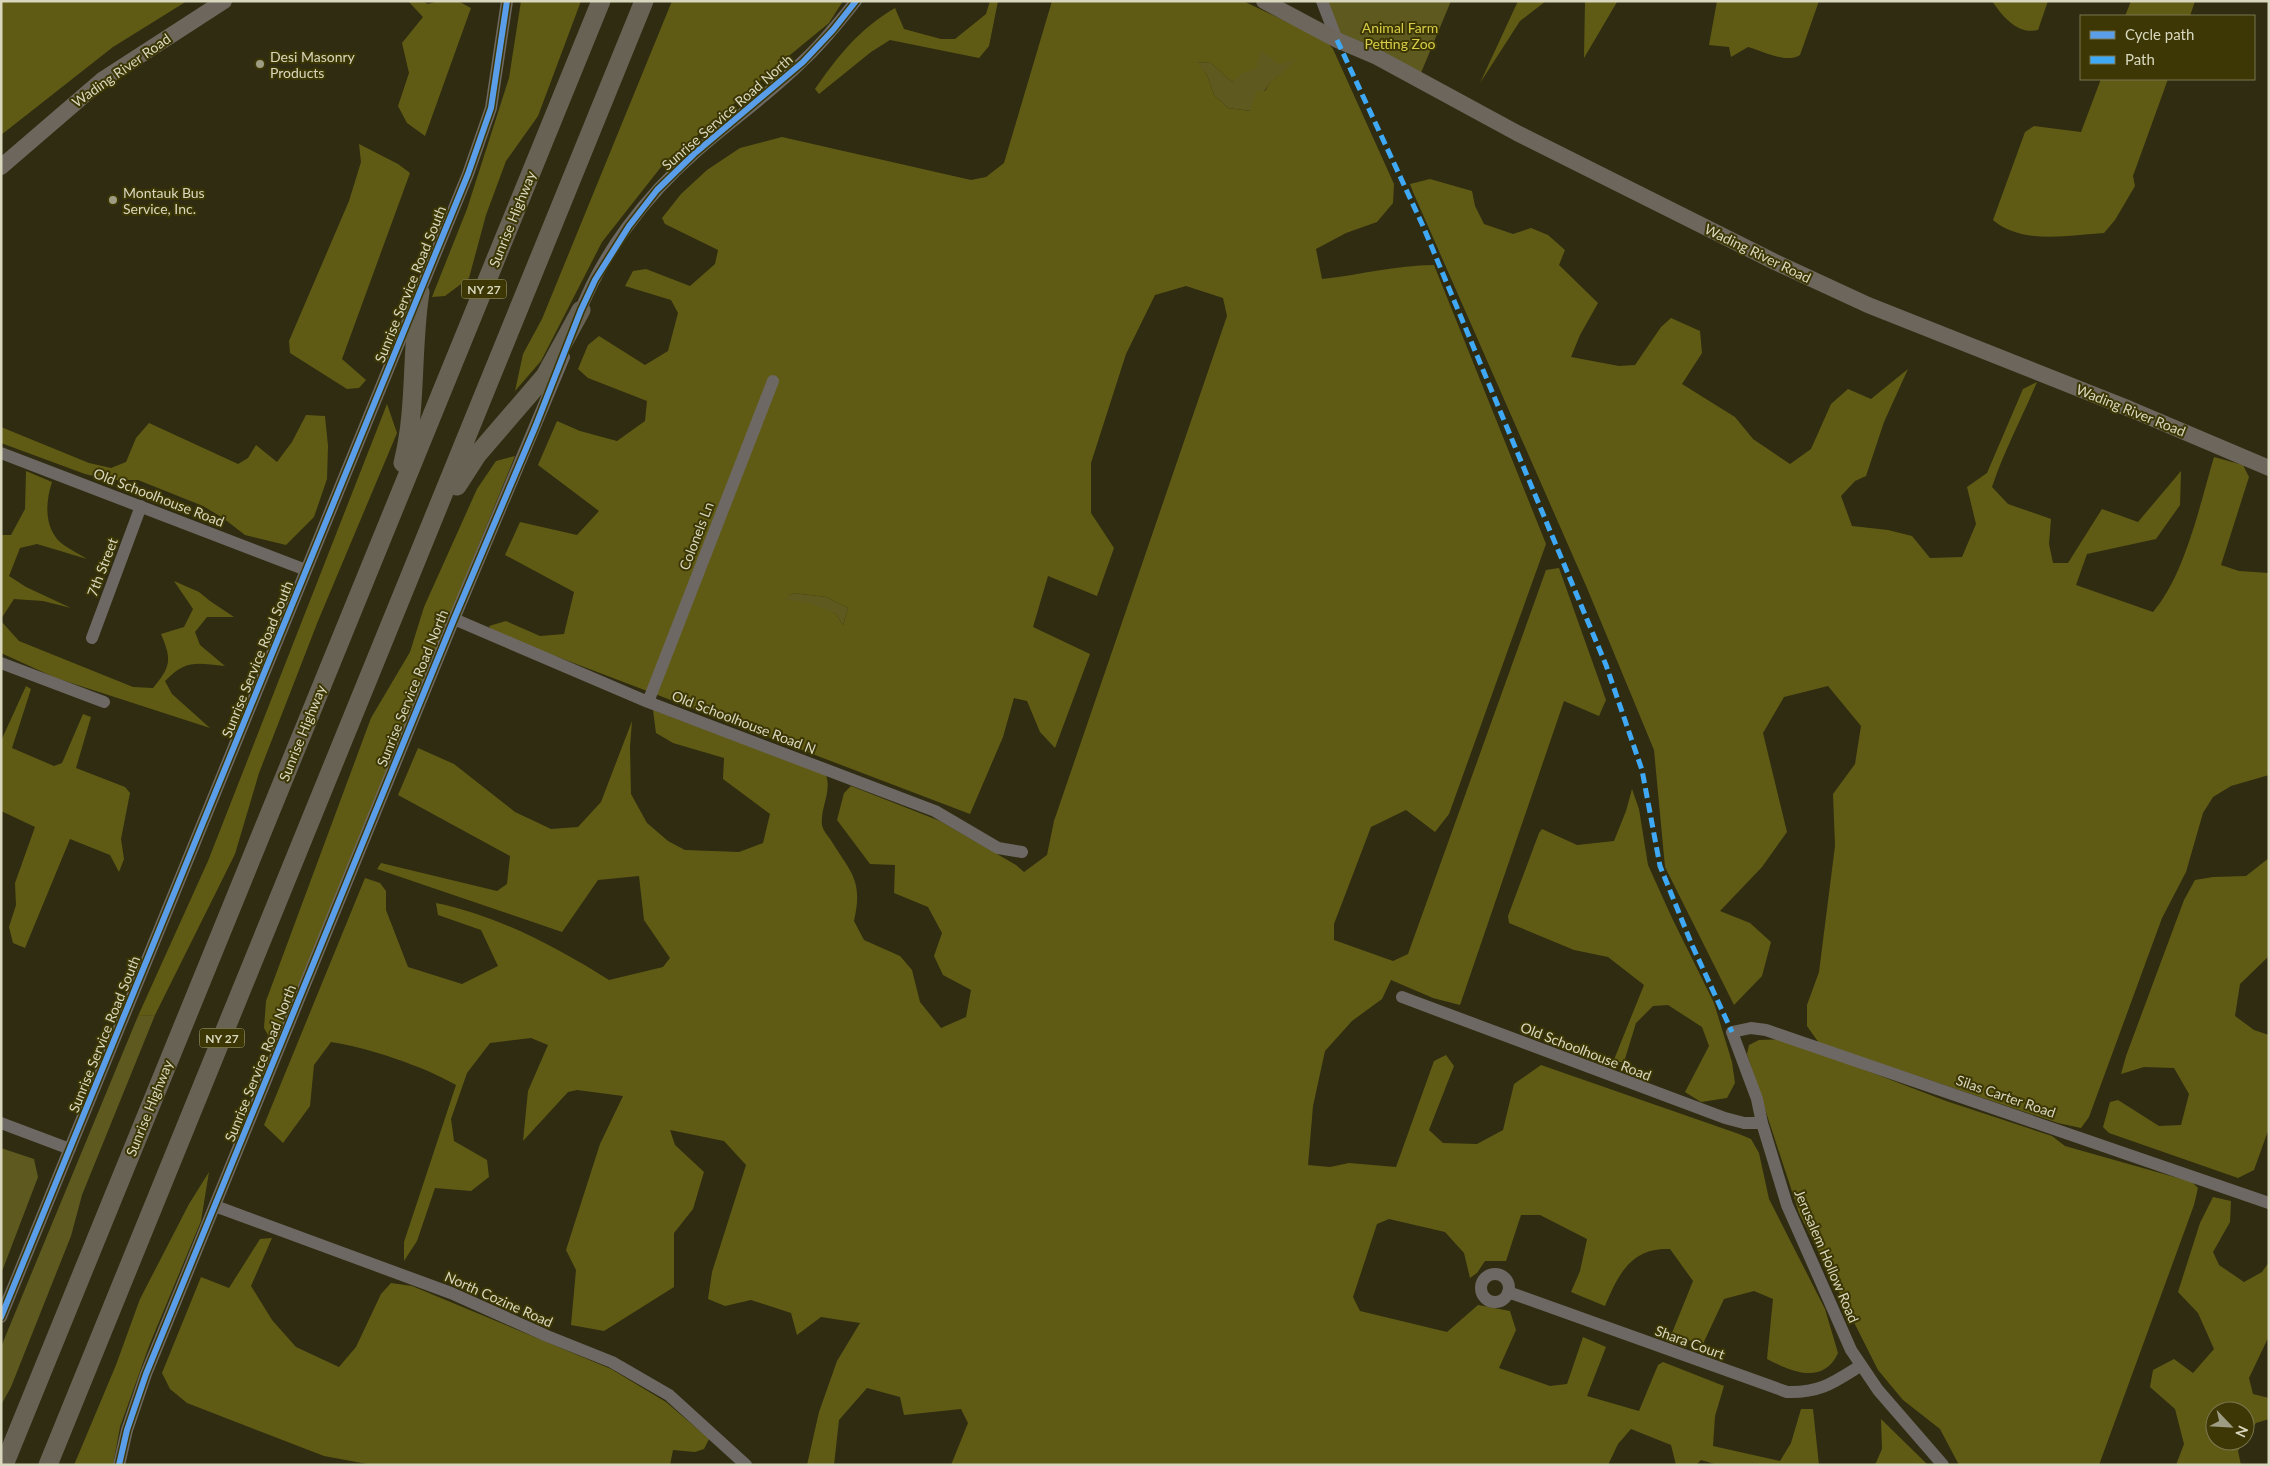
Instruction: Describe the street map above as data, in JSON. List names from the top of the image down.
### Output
{
  "streets": {
    "highway": ["Sunrise Highway", "NY 27"],
    "main road": ["Wading River Road"],
    "street": [
      "Sunrise Service Road North",
      "Sunrise Service Road South",
      "Old Schoolhouse Road",
      "Colonels Ln",
      "7th Street",
      "Old Schoolhouse Road N",
      "Silas Carter Road",
      "Jerusalem Hollow Road",
      "North Cozine Road",
      "Shara Court"
    ]
  },
  "crossings": [
    ["Sunrise Service Road North", "Old Schoolhouse Road N"],
    ["Sunrise Service Road North", "North Cozine Road"],
    ["Sunrise Service Road South", "Old Schoolhouse Road"],
    ["Old Schoolhouse Road", "7th Street"],
    ["Old Schoolhouse Road", "Jerusalem Hollow Road"],
    ["Colonels Ln", "Old Schoolhouse Road N"],
    ["Silas Carter Road", "Jerusalem Hollow Road"],
    ["Jerusalem Hollow Road", "Shara Court"]
  ],
  "parks": ["Animal Farm Petting Zoo"],
  "places": ["Desi Masonry Products", "Montauk Bus Service, Inc."],
  "legend": ["Cycle path", "Path"],
  "north": "bottom right"
}
